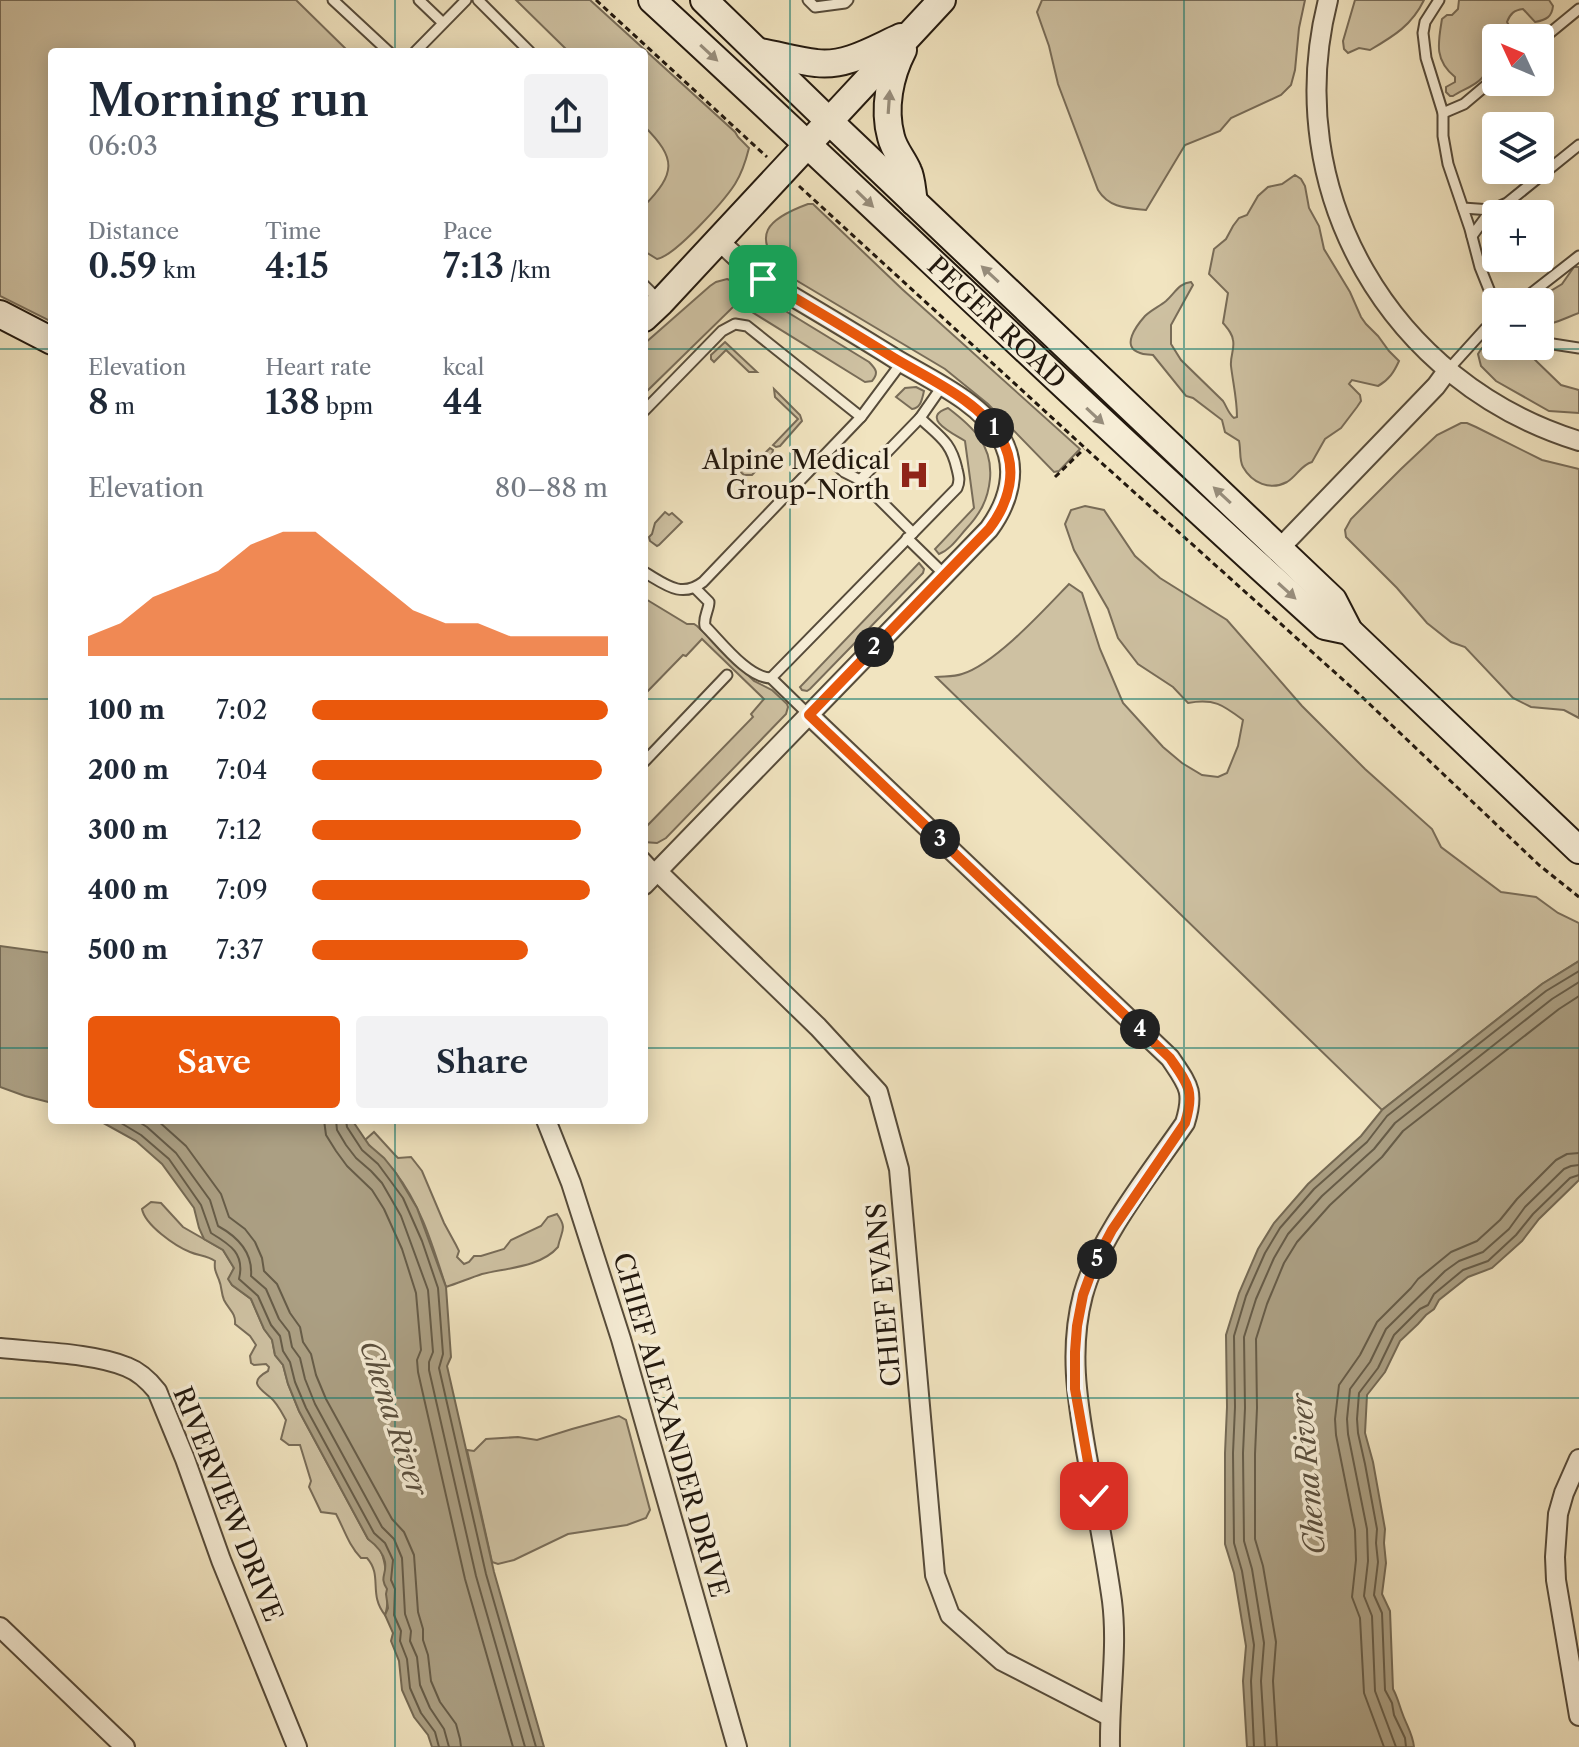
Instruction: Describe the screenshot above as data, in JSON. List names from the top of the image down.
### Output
{
  "streets": {
    "main road": ["PEGER ROAD"],
    "street": ["CHIEF EVANS", "CHIEF ALEXANDER DRIVE", "RIVERVIEW DRIVE"]
  },
  "water": ["Chena River"],
  "places": {
    "hospital": ["Alpine Medical Group-North"]
  },
  "north": "top left",
  "page": {
    "map_buttons": ["+", "−"],
    "heading": ["Morning run", "06:03"],
    "stats": [
      ["Distance", "0.59 km"],
      ["Time", "4:15"],
      ["Pace", "7:13 /km"],
      ["Elevation", "8 m"],
      ["Heart rate", "138 bpm"],
      ["kcal", "44"]
    ],
    "pins": [
      "1",
      "2",
      "3",
      "4",
      "5"
    ],
    "chart": ["Elevation", "80–88 m"],
    "list": [
      {
        "name": "100 m",
        "note": "7:02"
      },
      {
        "name": "200 m",
        "note": "7:04"
      },
      {
        "name": "300 m",
        "note": "7:12"
      },
      {
        "name": "400 m",
        "note": "7:09"
      },
      {
        "name": "500 m",
        "note": "7:37"
      }
    ],
    "buttons": ["Save", "Share"]
  }
}
